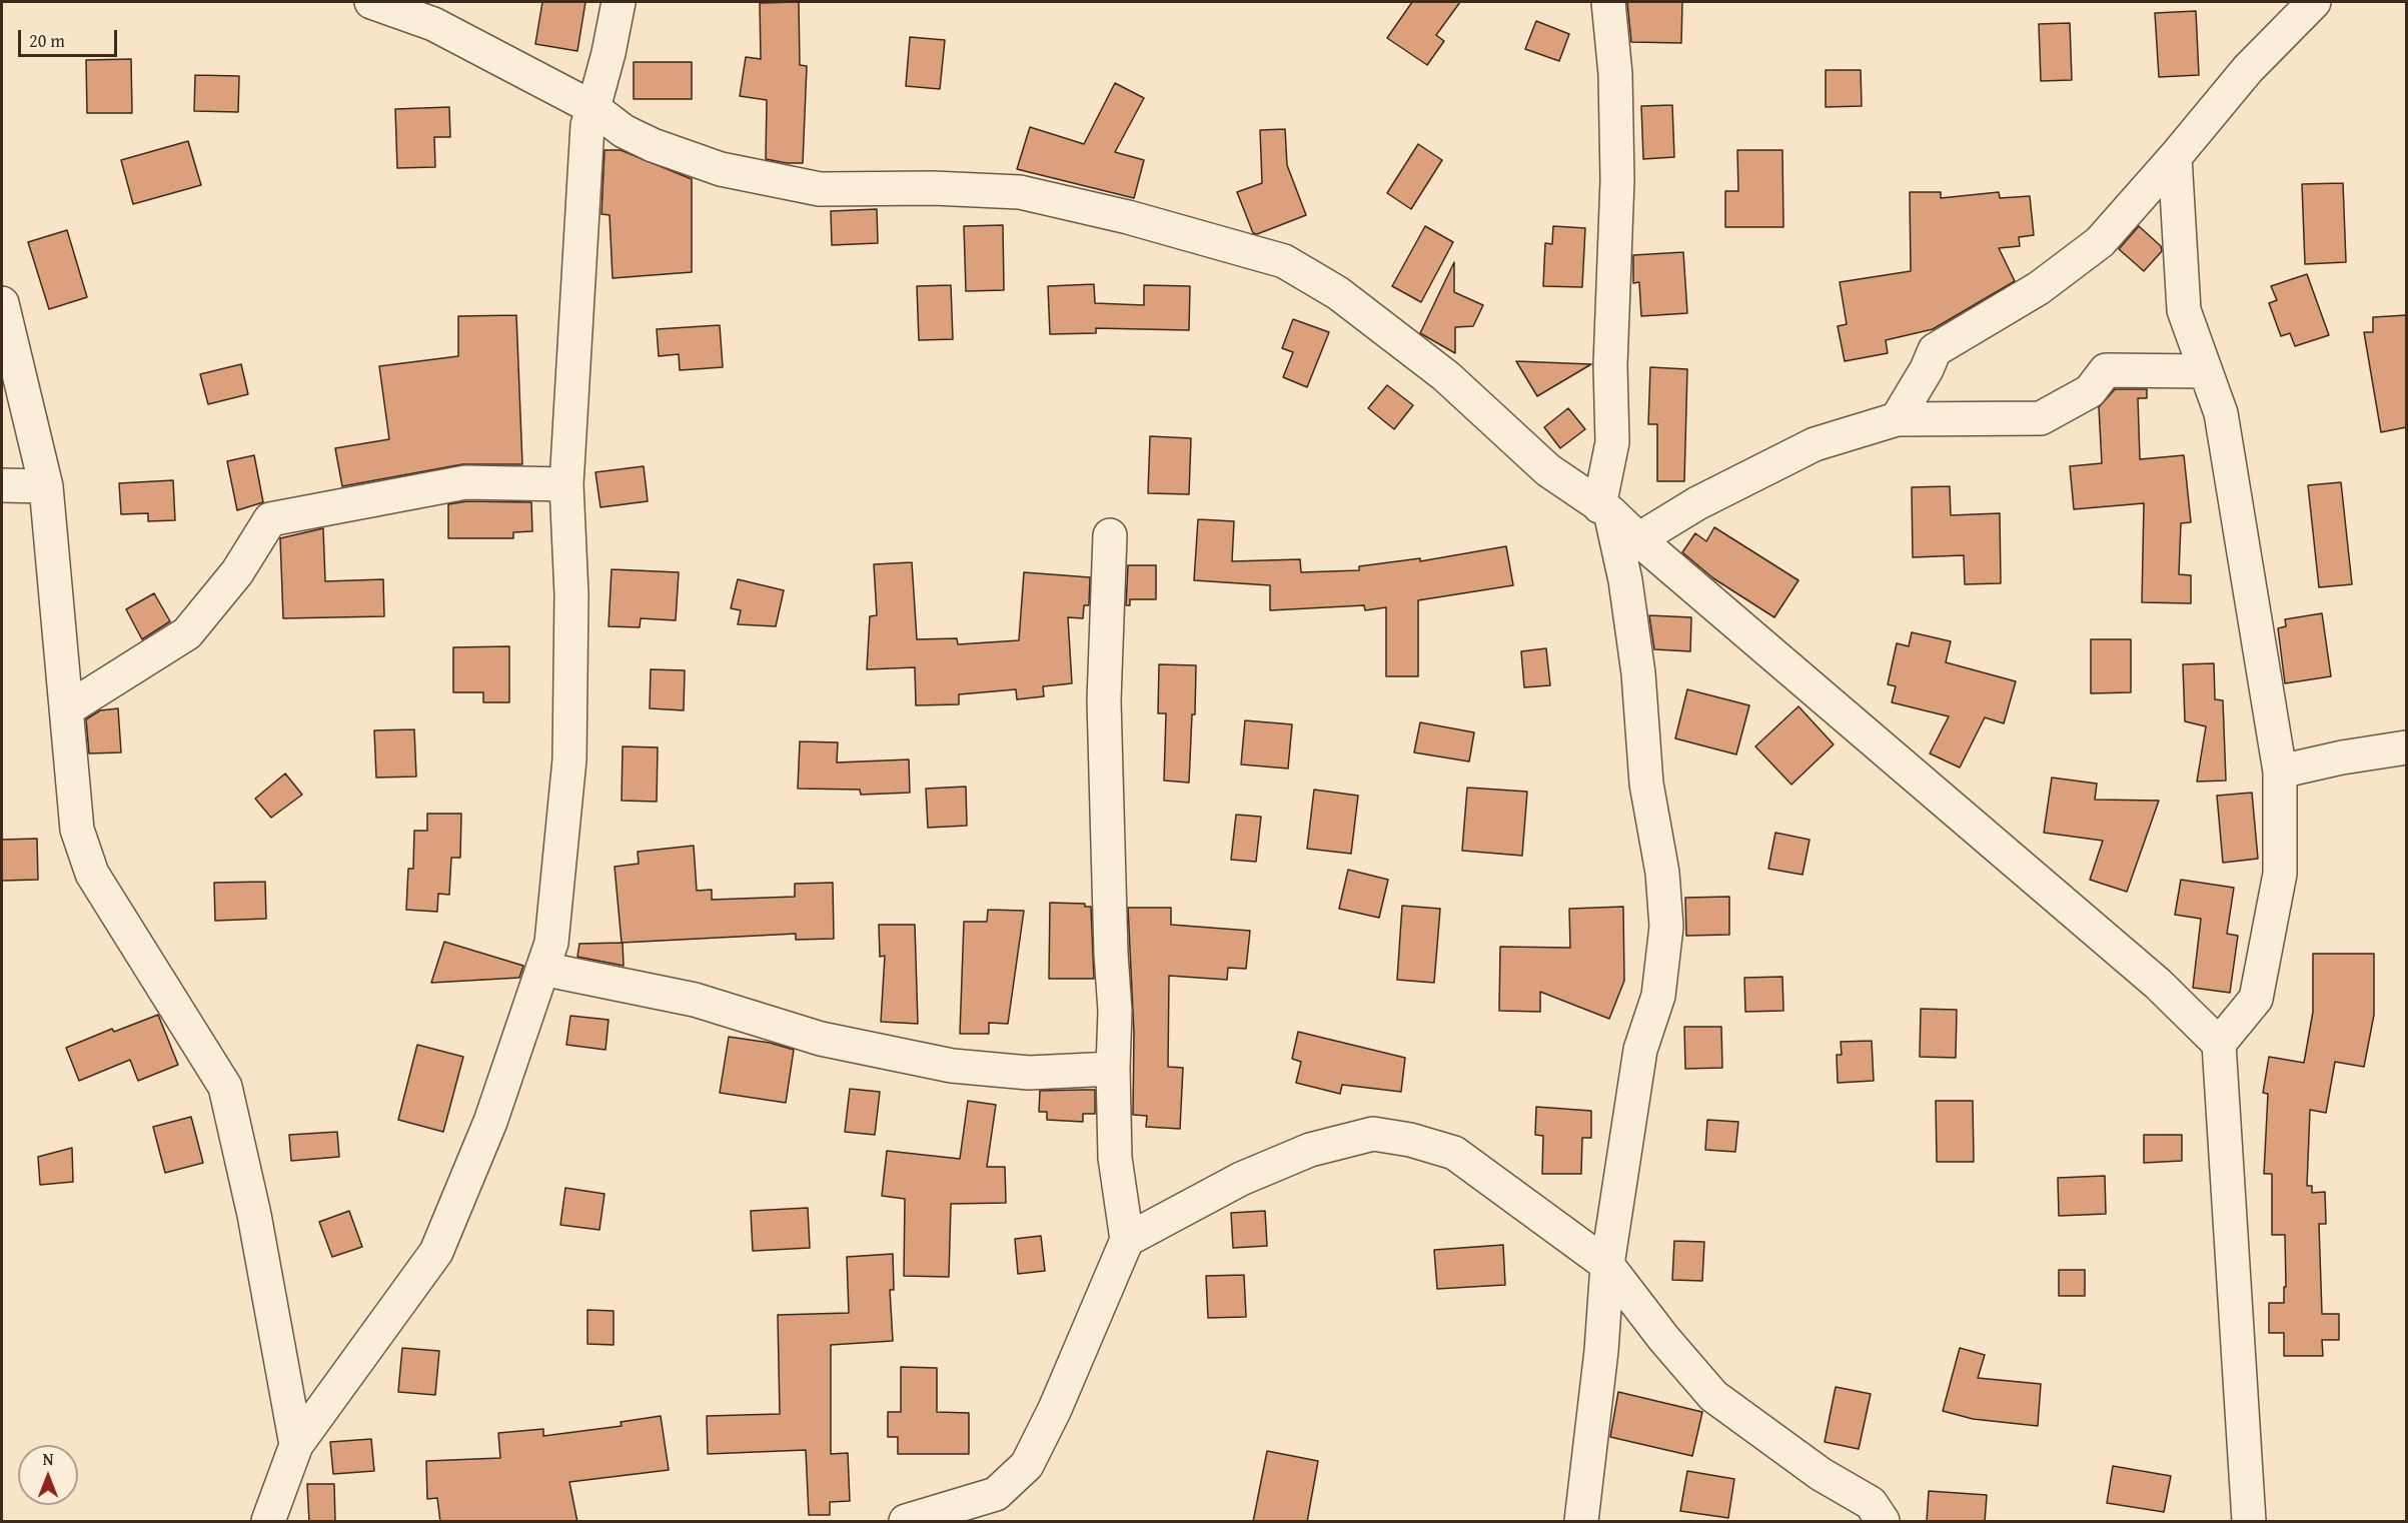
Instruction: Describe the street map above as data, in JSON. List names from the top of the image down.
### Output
{
  "scale_bar": "20 m",
  "north": "top"
}
